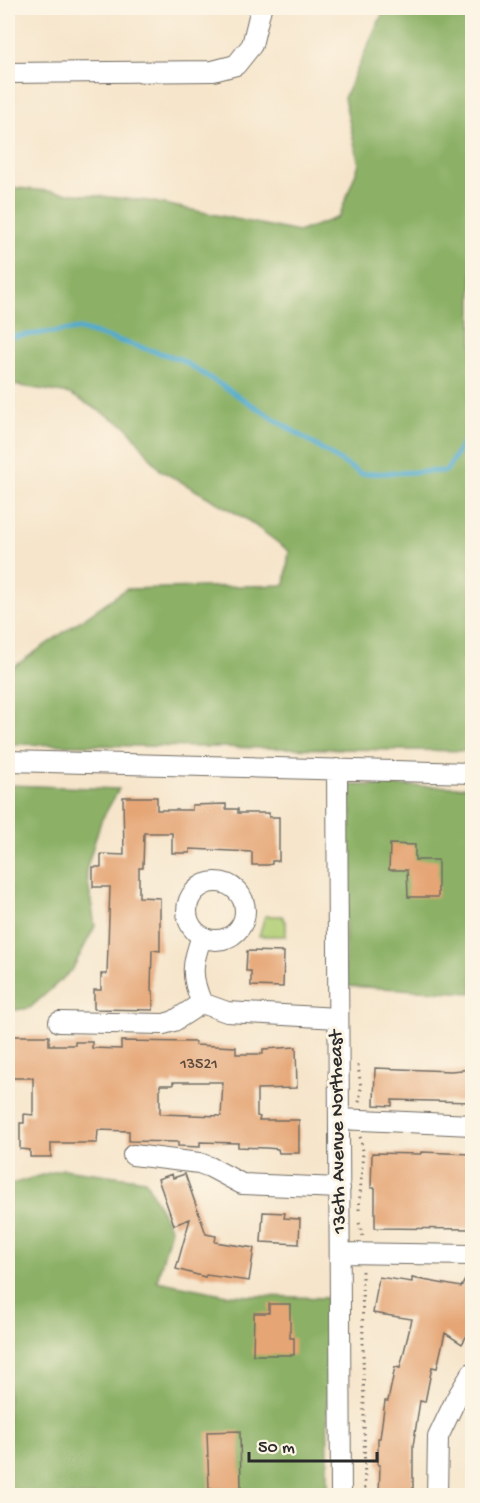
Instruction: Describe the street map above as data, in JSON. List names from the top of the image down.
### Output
{
  "streets": {
    "street": ["136th Avenue Northeast"]
  },
  "house_numbers": ["13521"],
  "scale_bar": "50 m"
}
